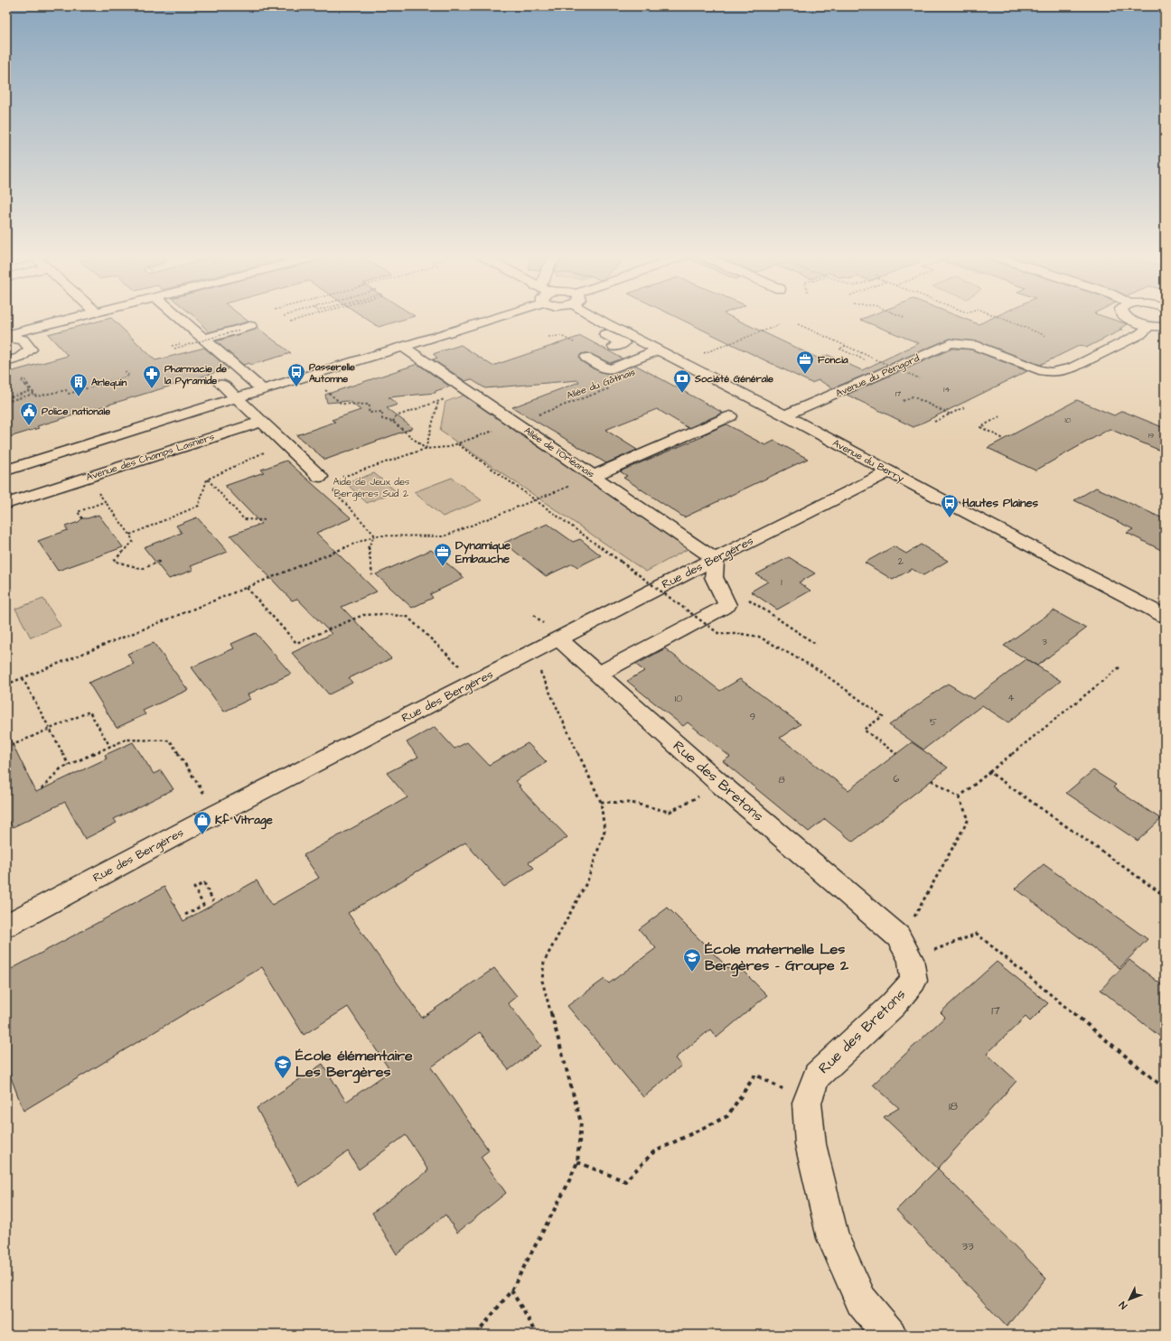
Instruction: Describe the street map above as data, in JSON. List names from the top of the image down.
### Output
{
  "streets": {
    "street": [
      "Avenue du Périgord",
      "Allée de l'Orléanais",
      "Avenue des Champs Lasniers",
      "Avenue du Berry",
      "Rue des Bergères",
      "Rue des Bretons"
    ],
    "path": ["Allée du Gâtinais"]
  },
  "crossings": [
    ["Avenue du Périgord", "Avenue du Berry"],
    ["Allée du Gâtinais", "Allée de l'Orléanais"],
    ["Allée de l'Orléanais", "Rue des Bergères"],
    ["Avenue du Berry", "Rue des Bergères"],
    ["Rue des Bergères", "Rue des Bretons"]
  ],
  "parks": ["Aide de Jeux des Bergères Sud 2"],
  "places": {
    "office": ["Foncia", "Dynamique Embauche"],
    "bus stop": ["Passerelle Automne", "Hautes Plaines"],
    "pharmacy": ["Pharmacie de la Pyramide"],
    "bank": ["Société Générale"],
    "building": ["Arlequin"],
    "public building": ["Police nationale"],
    "shop": ["Kf Vitrage"],
    "school or university": ["École maternelle Les Bergères - Groupe 2", "École élémentaire Les Bergères"]
  },
  "house_numbers": [
    "14",
    "17",
    "10",
    "19",
    "2",
    "1",
    "3",
    "4",
    "10",
    "9",
    "5",
    "6",
    "8",
    "17",
    "18",
    "33"
  ],
  "north": "bottom left"
}
